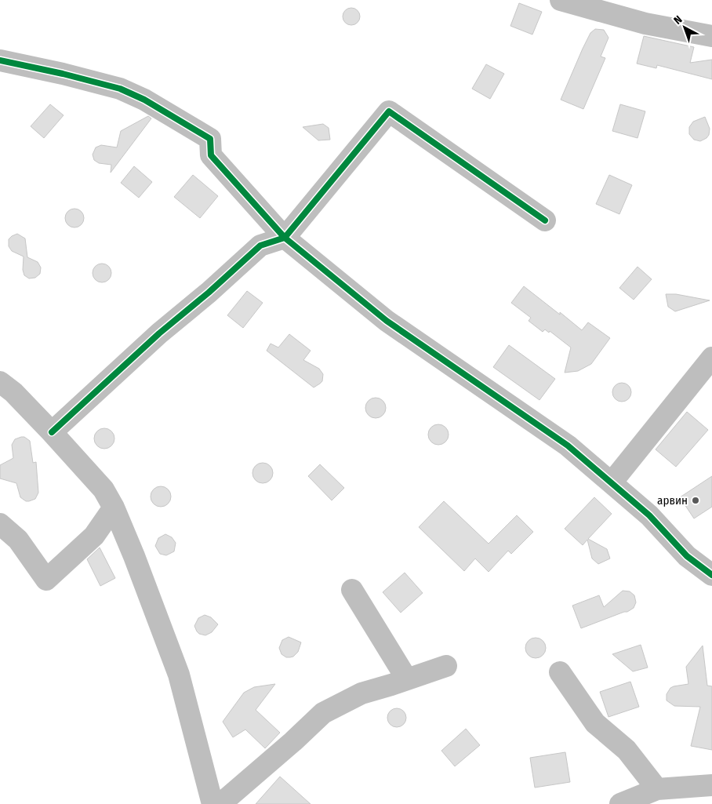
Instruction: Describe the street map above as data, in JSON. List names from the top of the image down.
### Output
{
  "places": ["арвин"],
  "north": "top left"
}
